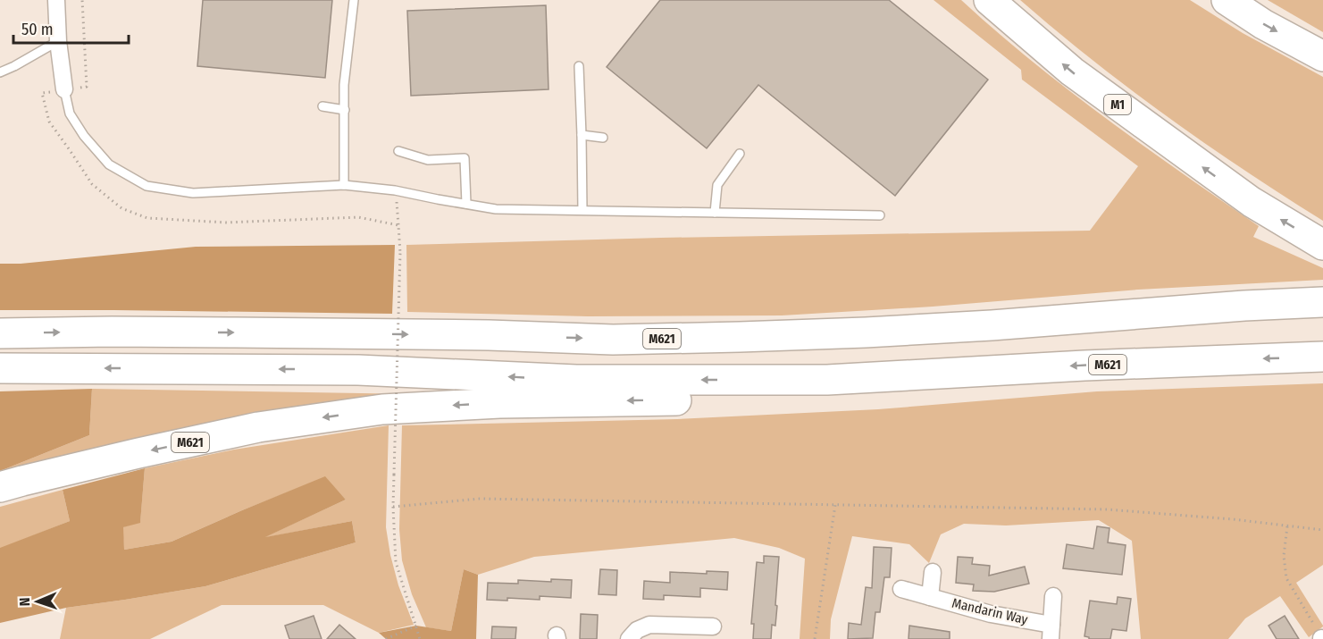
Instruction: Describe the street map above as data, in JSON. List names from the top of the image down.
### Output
{
  "streets": {
    "highway": ["M1", "M621"],
    "street": ["Mandarin Way"]
  },
  "scale_bar": "50 m",
  "north": "left"
}
